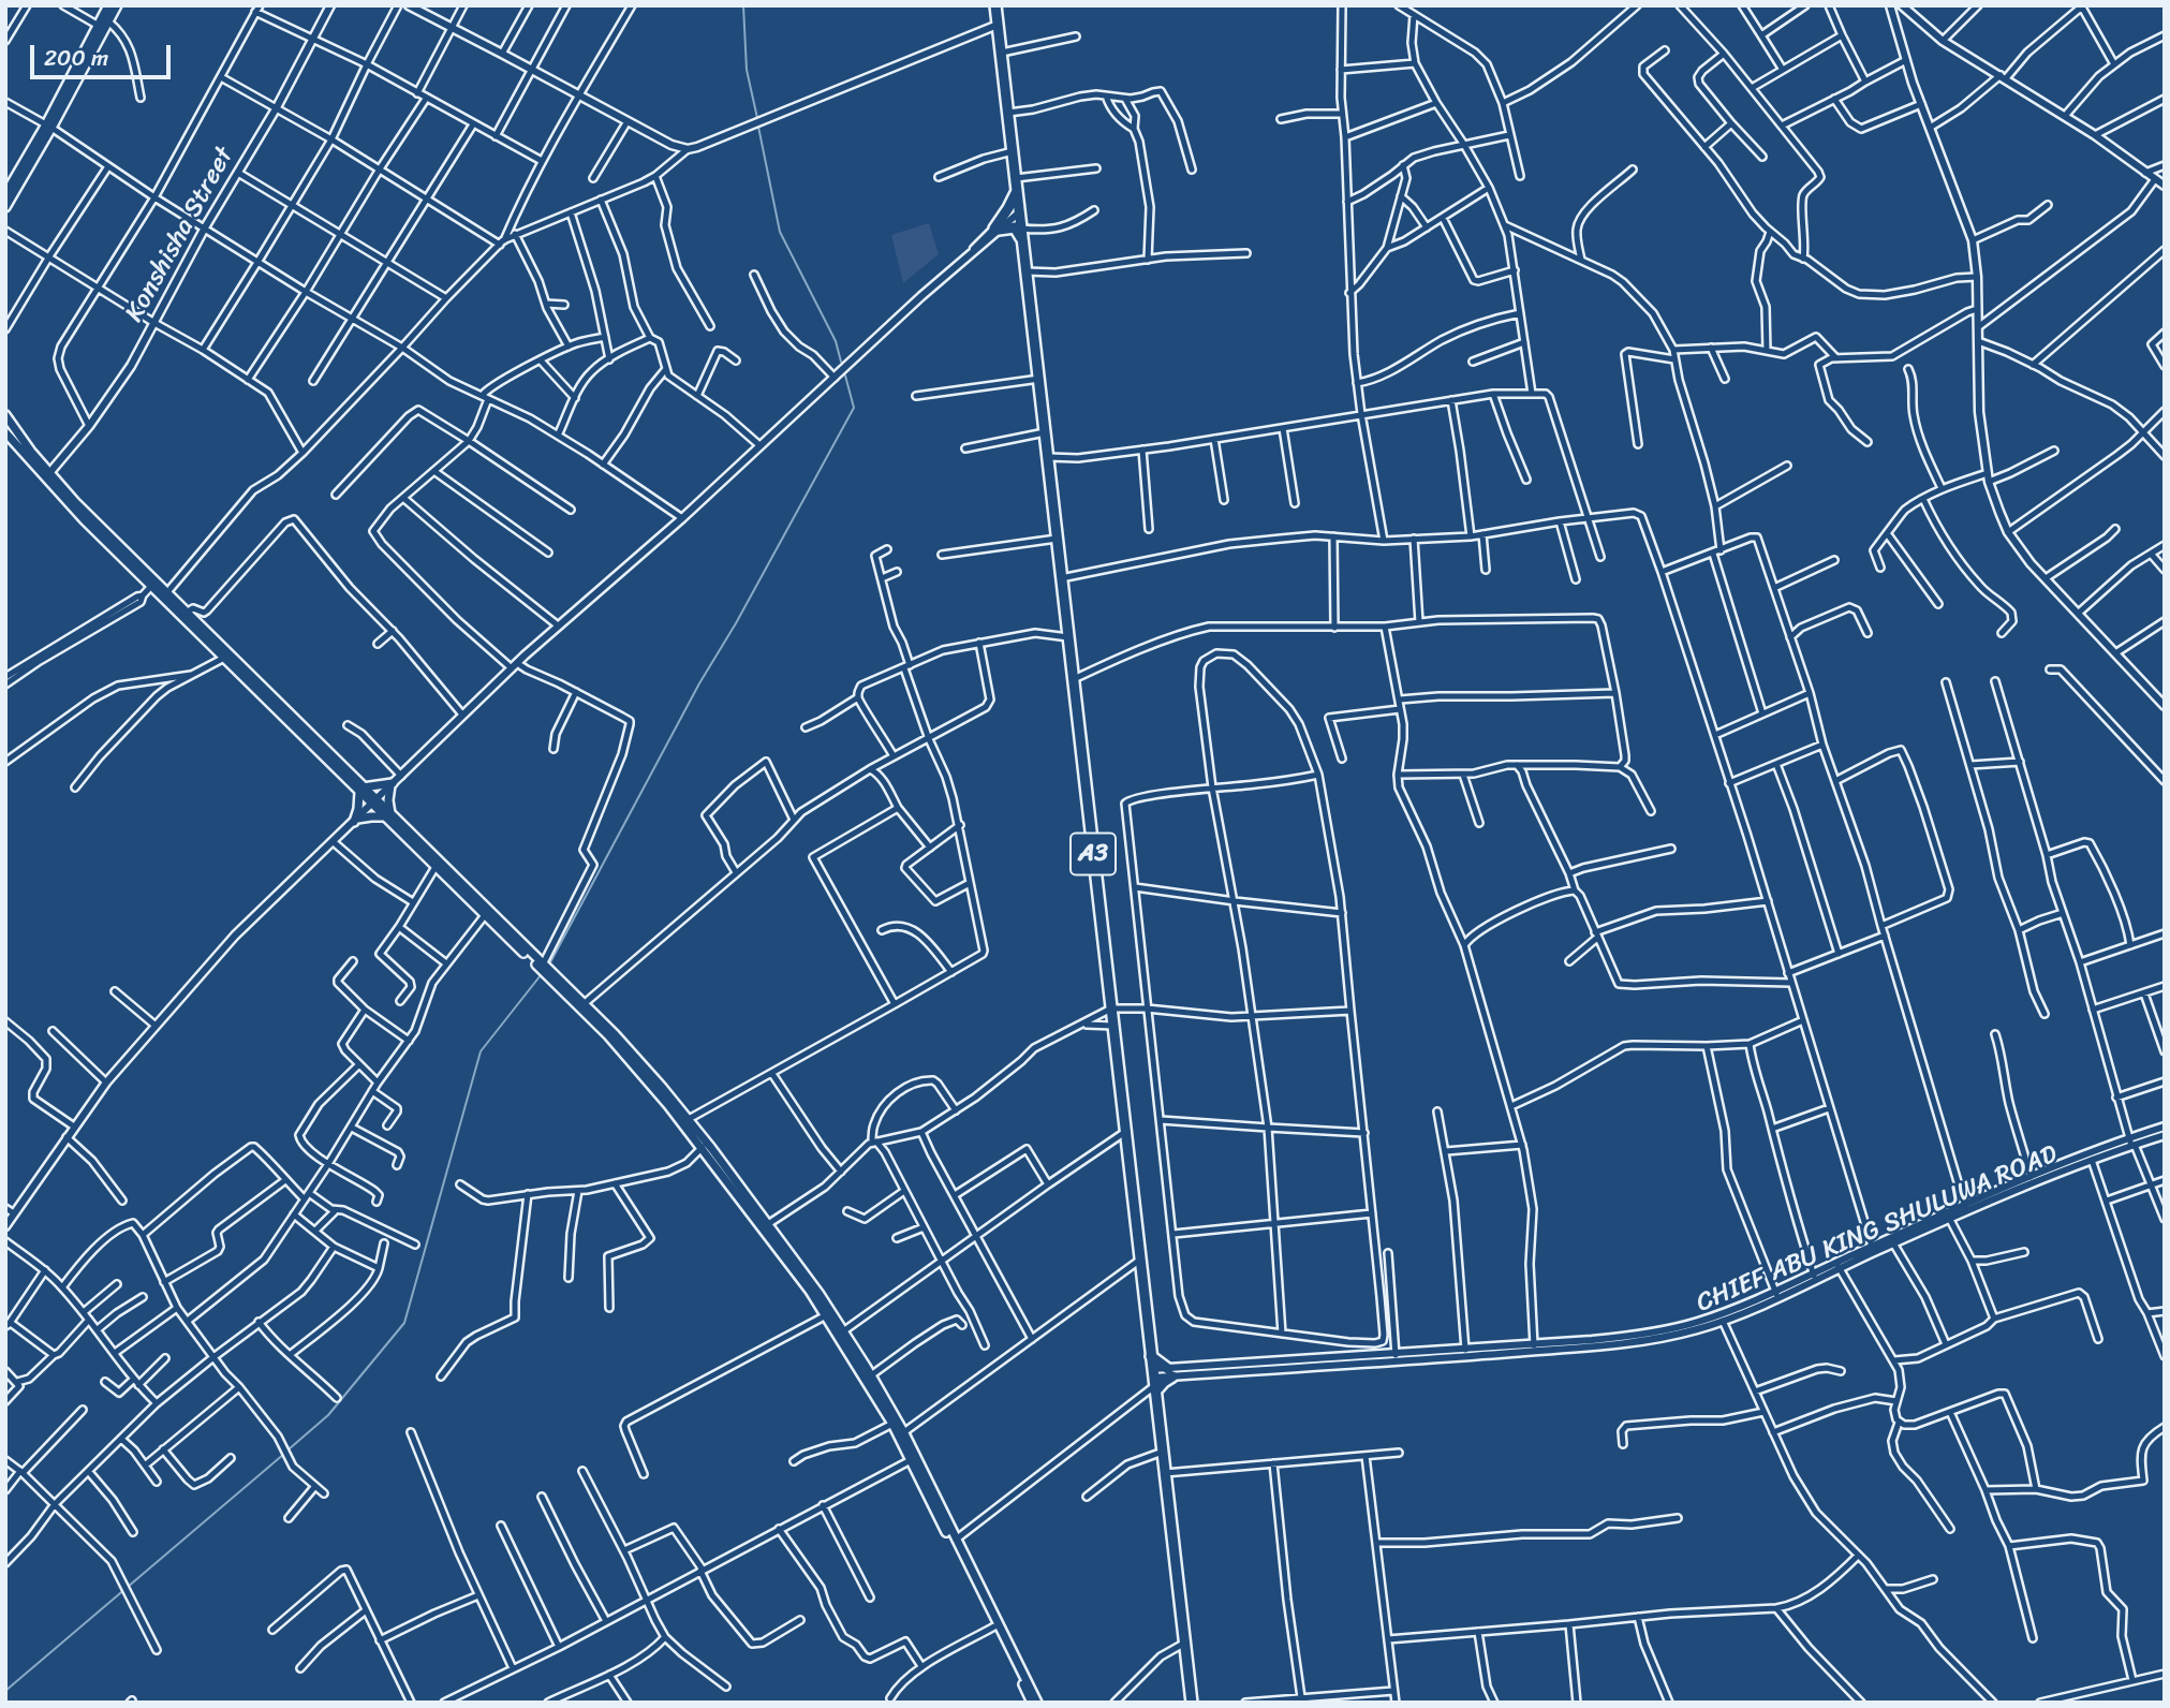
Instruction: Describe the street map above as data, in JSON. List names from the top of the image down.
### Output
{
  "streets": {
    "highway": ["A3"],
    "street": ["Konshisha Street", "CHIEF ABU KING SHULUWA ROAD"]
  },
  "crossings": [
    ["A3", "CHIEF ABU KING SHULUWA ROAD"]
  ],
  "scale_bar": "200 m"
}
